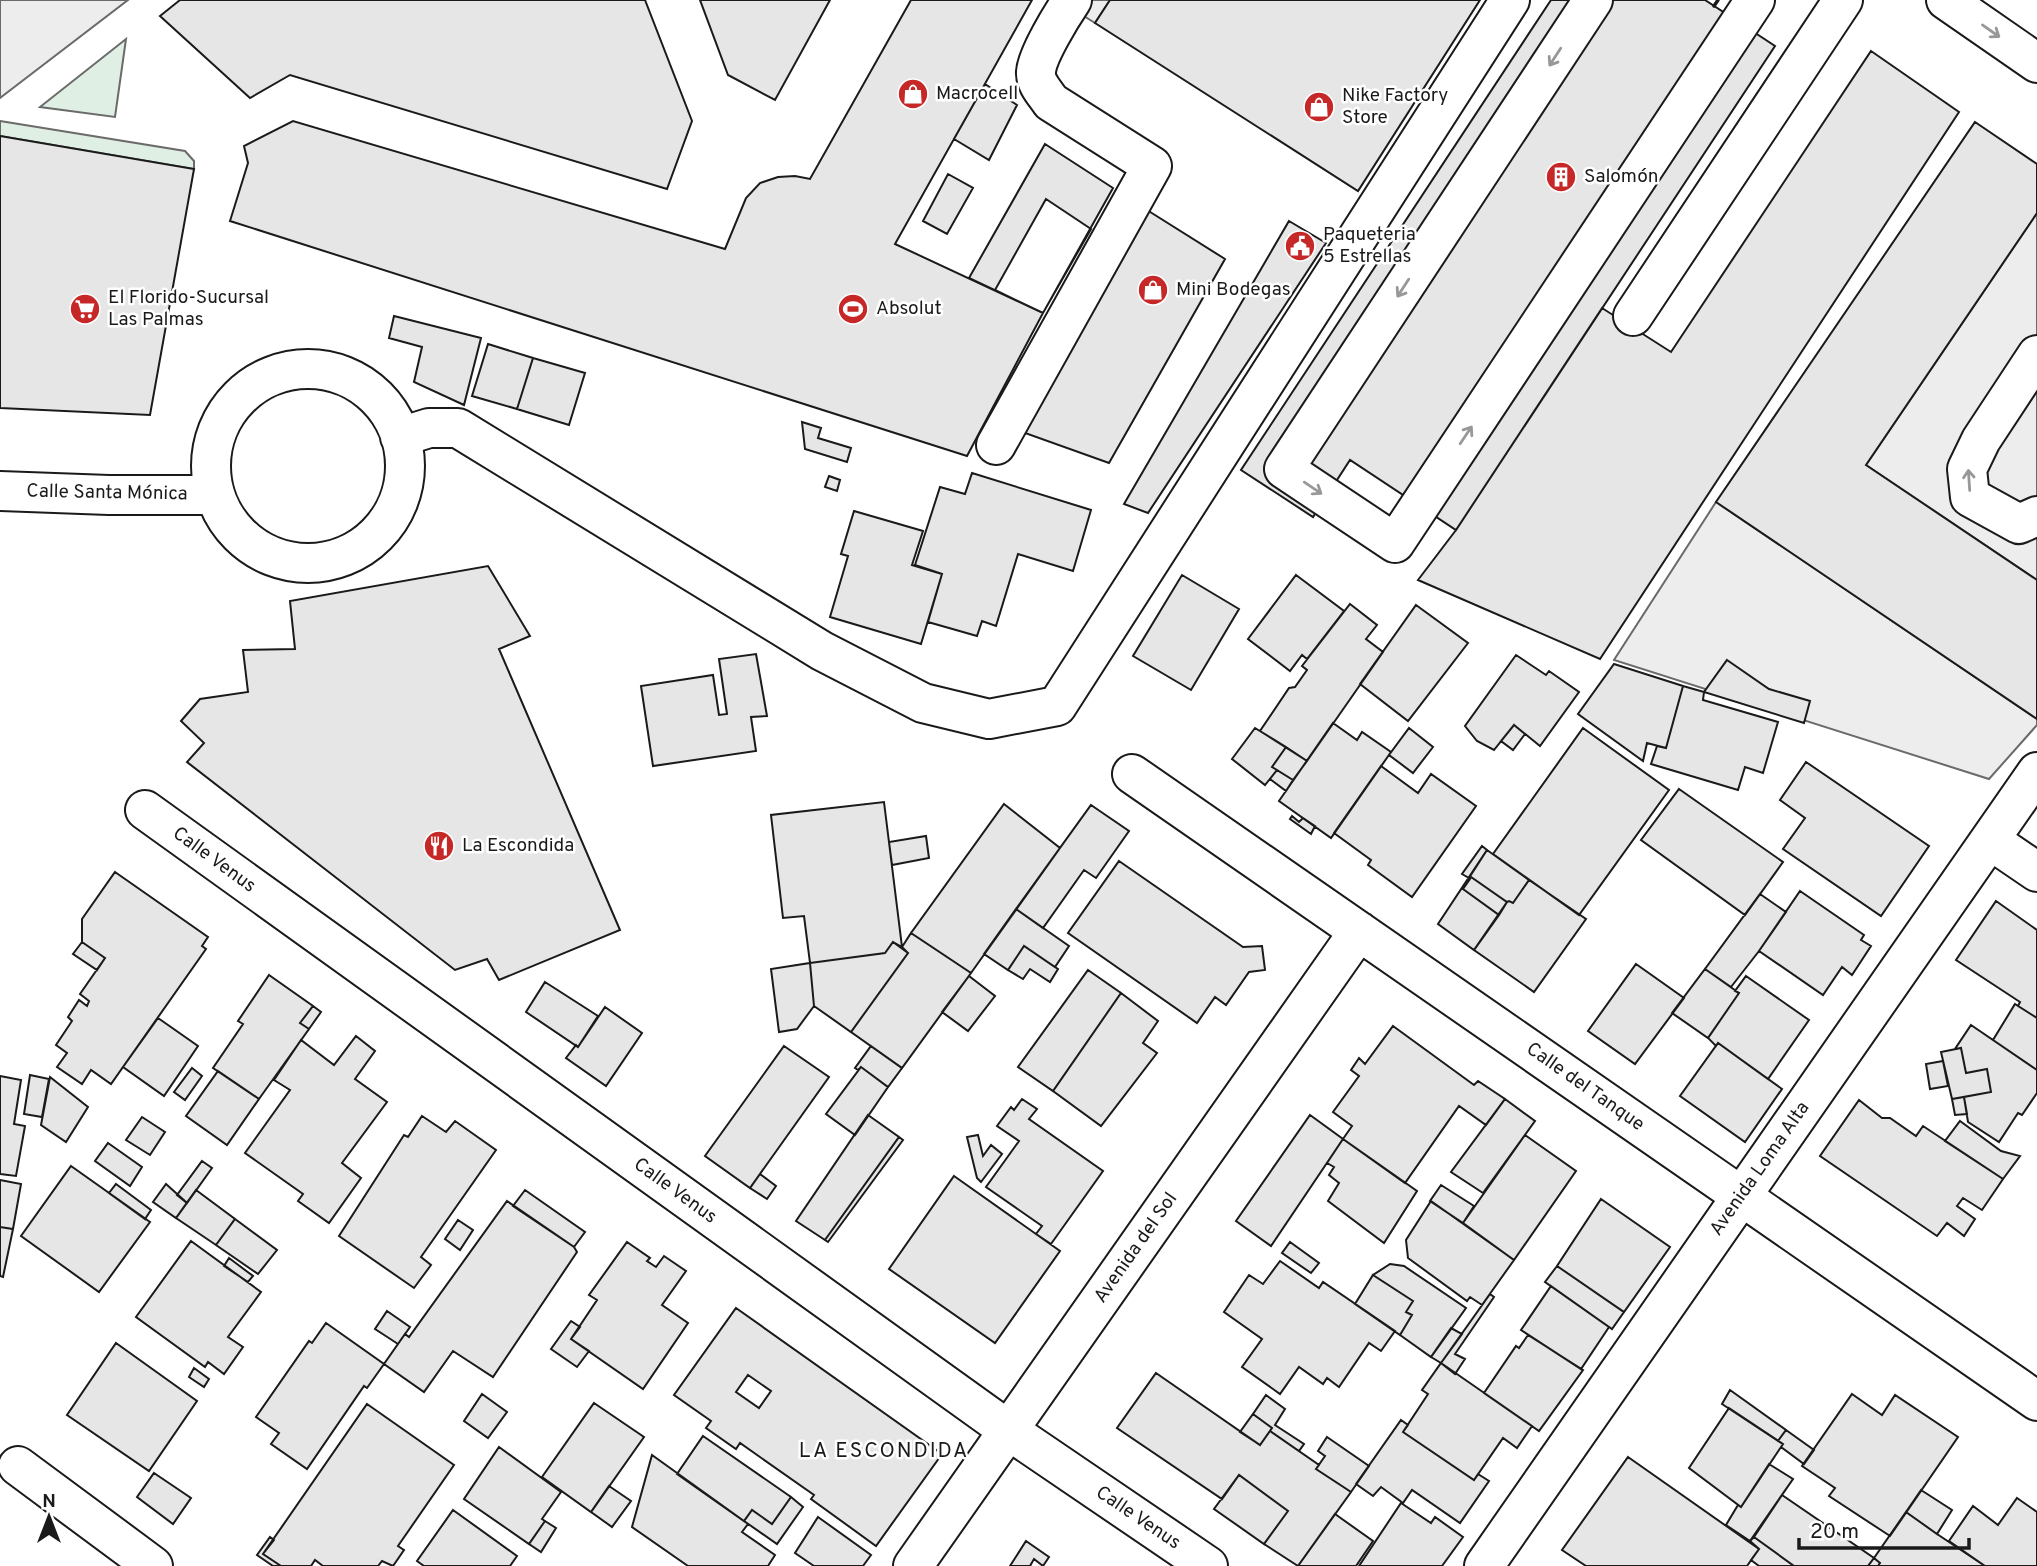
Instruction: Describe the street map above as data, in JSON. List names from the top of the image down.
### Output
{
  "streets": {
    "street": [
      "Calle Santa Mónica",
      "Calle Venus",
      "Calle del Tanque",
      "Avenida Loma Alta",
      "Avenida del Sol"
    ]
  },
  "crossings": [
    ["Calle Venus", "Avenida del Sol"],
    ["Calle del Tanque", "Avenida Loma Alta"],
    ["Calle del Tanque", "Avenida del Sol"]
  ],
  "districts": ["LA ESCONDIDA"],
  "places": {
    "shop": ["Macrocell", "Nike Factory Store", "Mini Bodegas"],
    "building": ["Salomón"],
    "public building": ["Paqueteria 5 Estrellas"],
    "supermarket": ["El Florido-Sucursal Las Palmas"],
    "sports": ["Absolut"],
    "restaurant": ["La Escondida"]
  },
  "scale_bar": "20 m",
  "north": "top"
}
